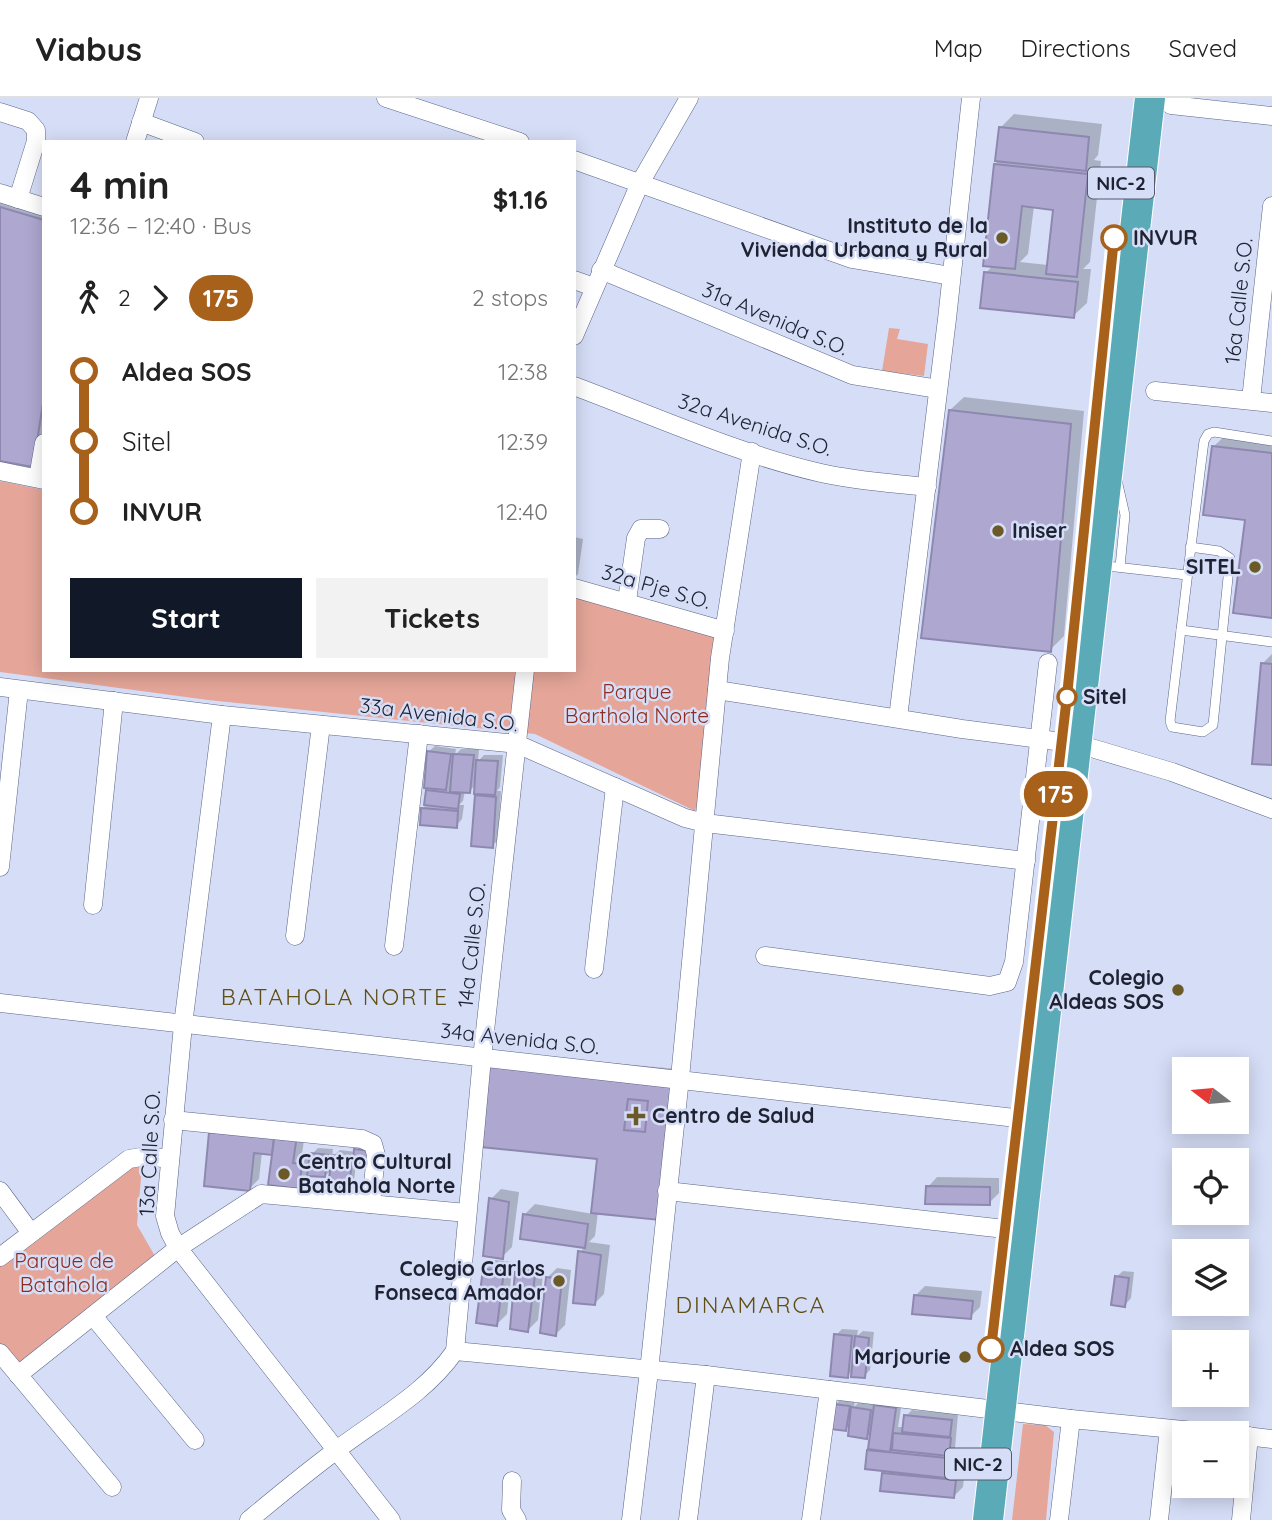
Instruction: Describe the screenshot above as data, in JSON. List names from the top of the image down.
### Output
{
  "streets": {
    "highway": ["NIC-2"],
    "street": [
      "16a Calle S.O.",
      "31a Avenida S.O.",
      "32a Avenida S.O.",
      "32a Pje S.O.",
      "33a Avenida S.O.",
      "14a Calle S.O.",
      "34a Avenida S.O.",
      "13a Calle S.O."
    ]
  },
  "crossings": [
    ["NIC-2", "34a Avenida S.O."],
    ["33a Avenida S.O.", "14a Calle S.O."],
    ["33a Avenida S.O.", "13a Calle S.O."],
    ["14a Calle S.O.", "34a Avenida S.O."],
    ["34a Avenida S.O.", "13a Calle S.O."]
  ],
  "districts": ["BATAHOLA NORTE", "DINAMARCA"],
  "parks": ["Parque Barthola Norte", "Parque de Batahola"],
  "places": {
    "other": [
      "Instituto de la Vivienda Urbana y Rural",
      "INVUR",
      "Iniser",
      "SITEL",
      "Sitel",
      "Colegio Aldeas SOS",
      "Centro Cultural Batahola Norte",
      "Colegio Carlos Fonseca Amador",
      "Aldea SOS",
      "Marjourie"
    ],
    "health": ["Centro de Salud"]
  },
  "lines": ["bus line 175"],
  "north": "left",
  "page": {
    "header": "Viabus",
    "nav": ["Map", "Directions", "Saved"],
    "on_map": "175",
    "heading": ["4 min", "12:36 – 12:40 · Bus", "$1.16"],
    "legs": ["2", "175", "2 stops"],
    "list": [
      {
        "name": "Aldea SOS",
        "value": "12:38"
      },
      {
        "name": "Sitel",
        "value": "12:39"
      },
      {
        "name": "INVUR",
        "value": "12:40"
      }
    ],
    "buttons": ["Start", "Tickets"],
    "map_buttons": ["+", "−"]
  }
}
